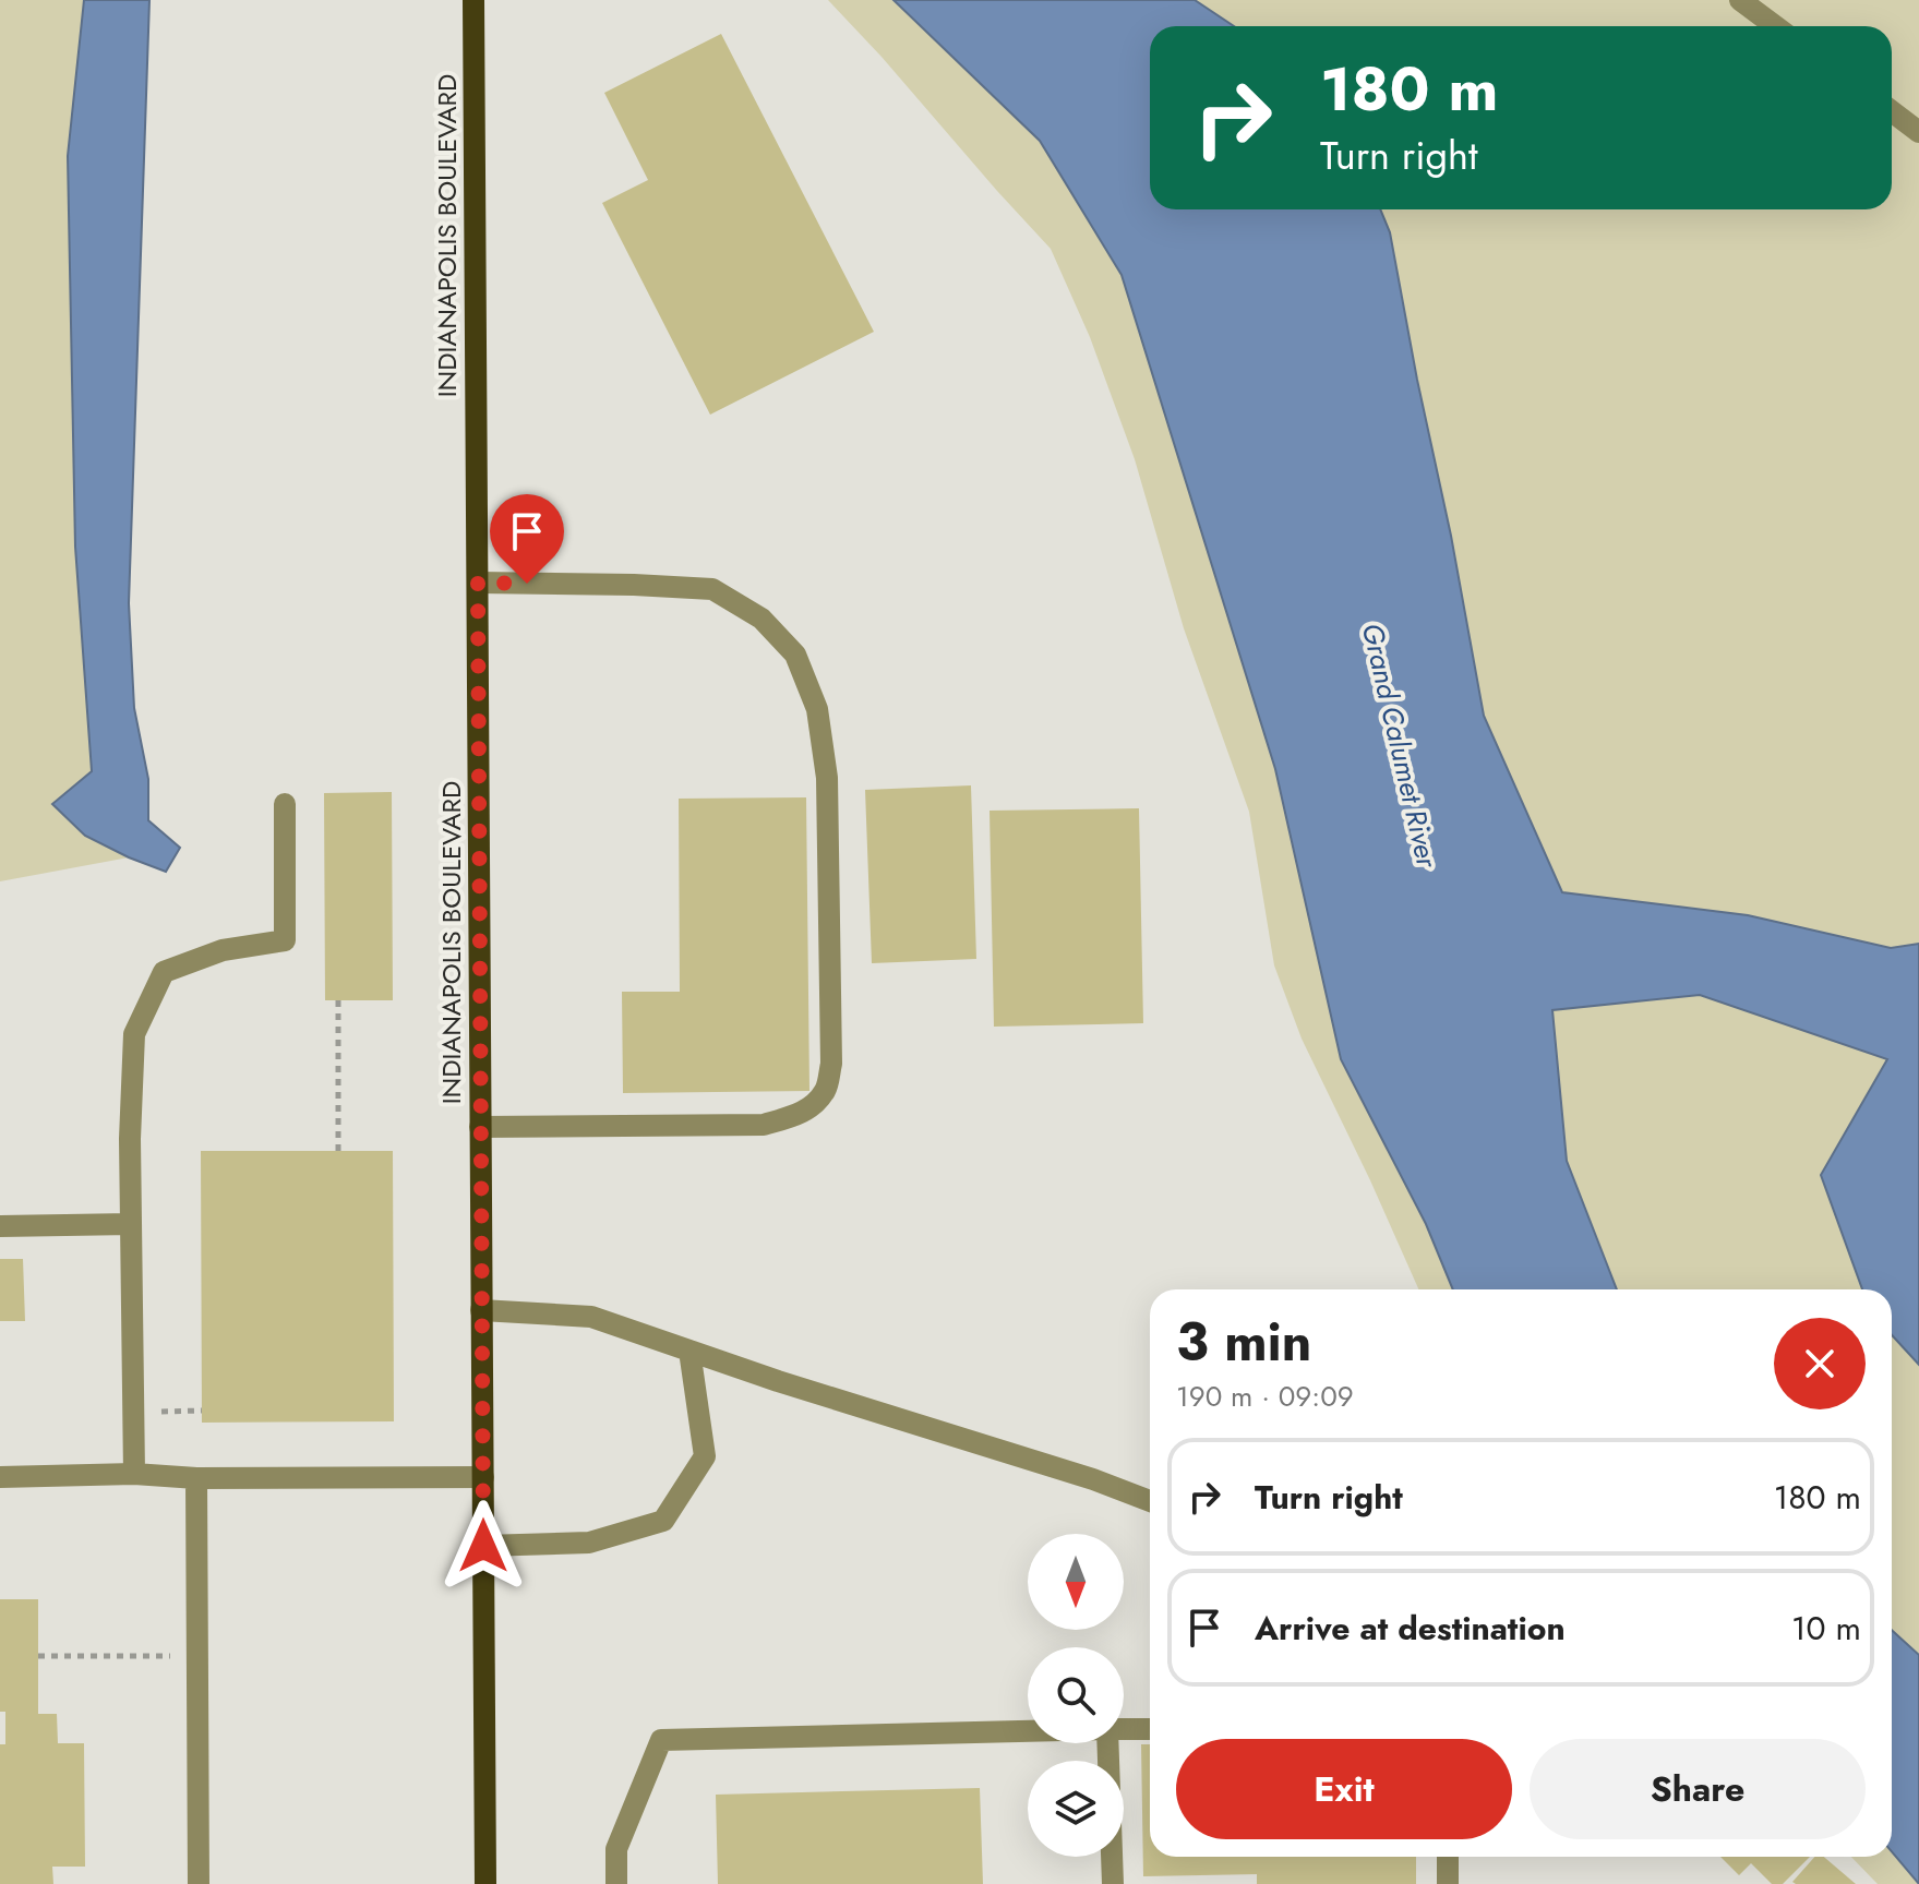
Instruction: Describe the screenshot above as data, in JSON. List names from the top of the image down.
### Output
{
  "streets": {
    "main road": ["INDIANAPOLIS BOULEVARD"]
  },
  "water": ["Grand Calumet River"],
  "north": "bottom",
  "page": {
    "turn": ["180 m", "Turn right"],
    "heading": ["3 min", "190 m · 09:09"],
    "list": [
      {
        "name": "Turn right",
        "value": "180 m"
      },
      {
        "name": "Arrive at destination",
        "value": "10 m"
      }
    ],
    "buttons": ["Exit", "Share"]
  }
}
